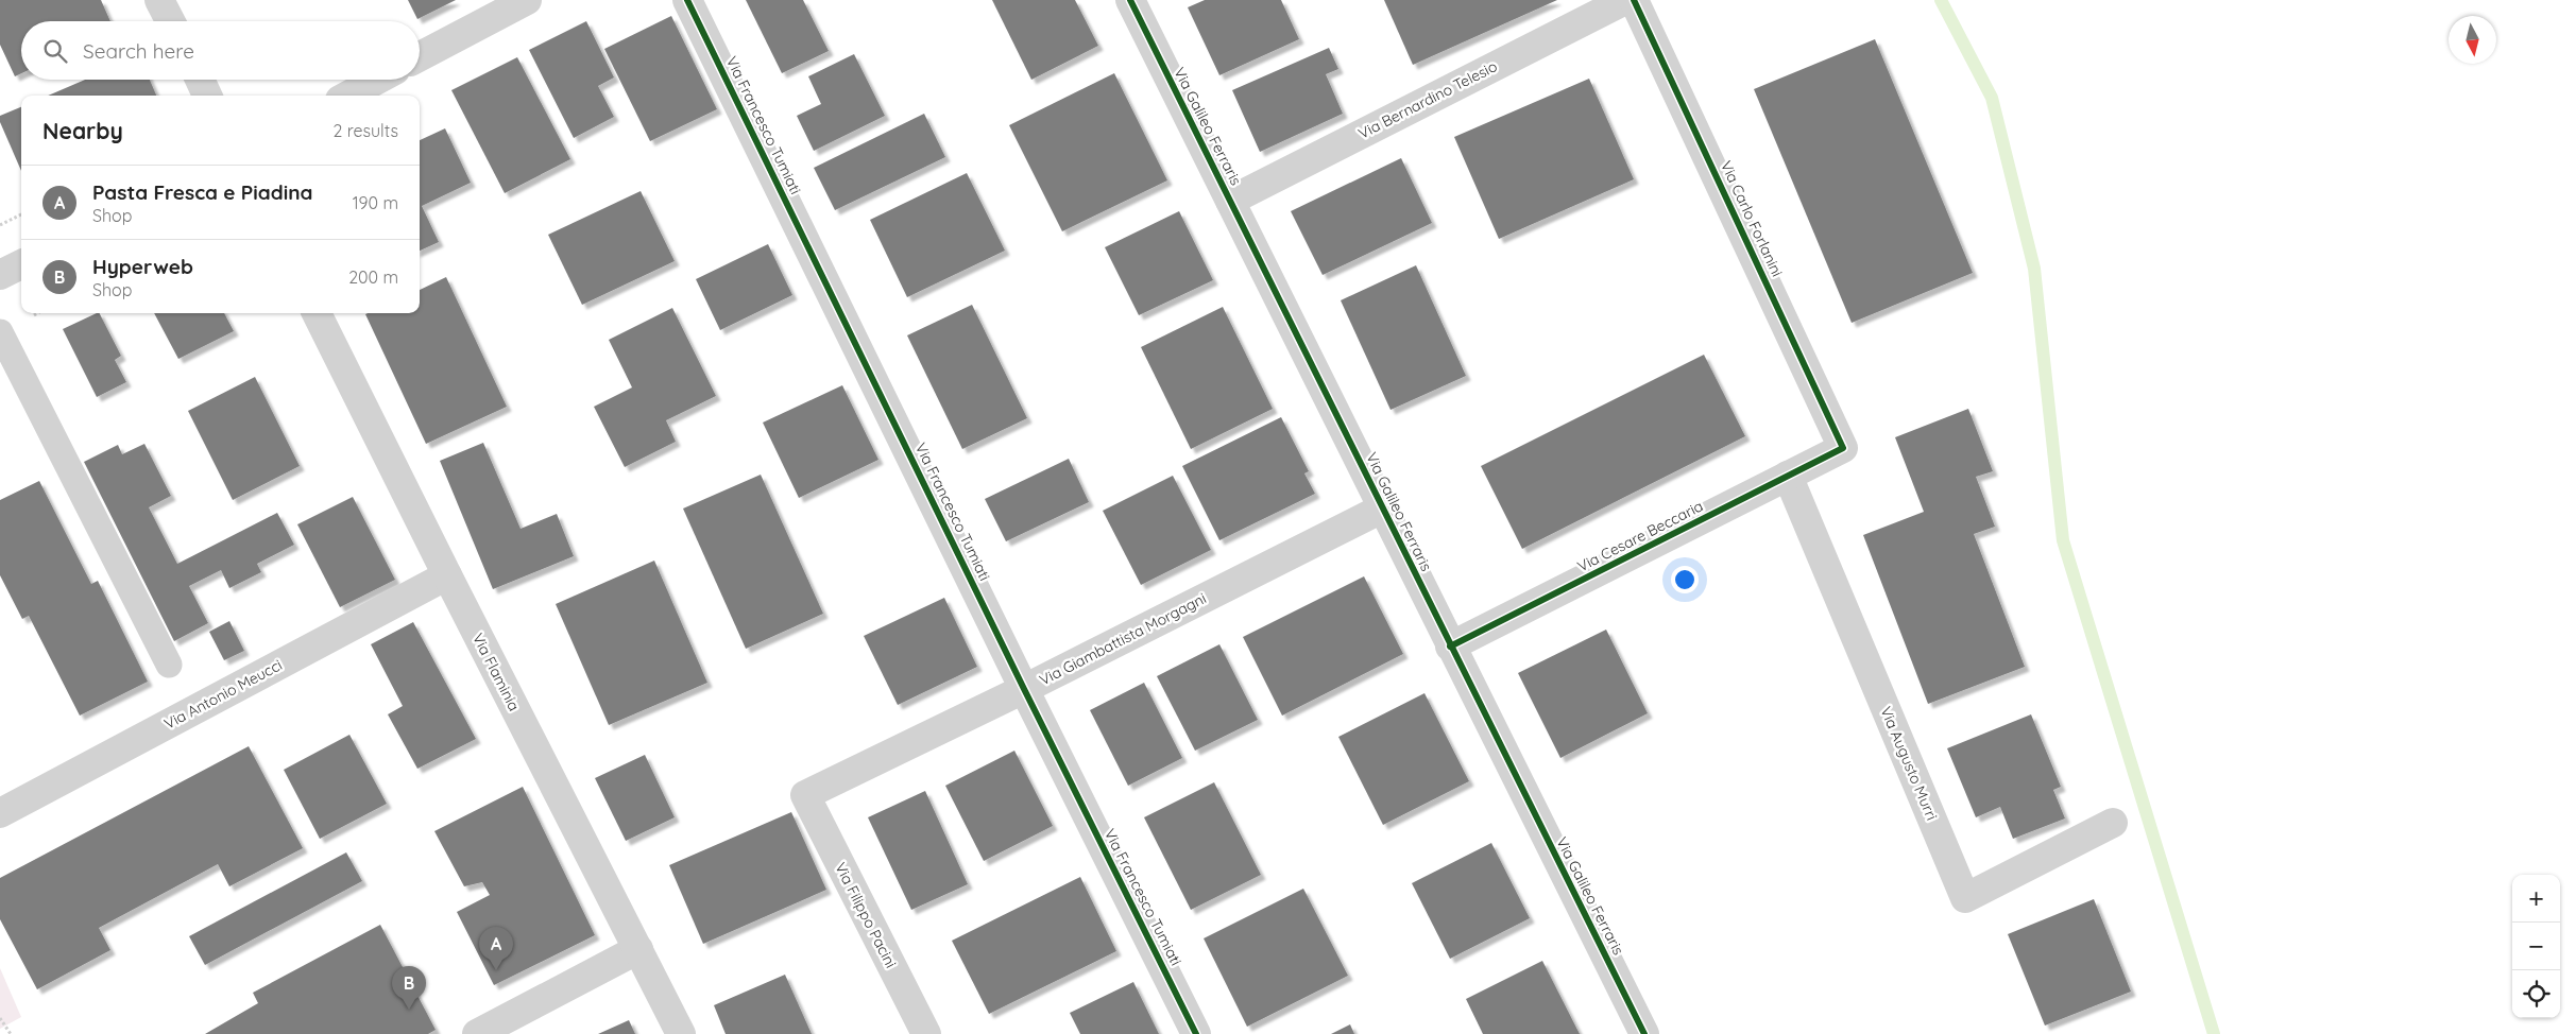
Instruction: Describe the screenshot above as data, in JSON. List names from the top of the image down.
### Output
{
  "streets": {
    "street": [
      "Via Bernardino Telesio",
      "Via Francesco Tumiati",
      "Via Galileo Ferraris",
      "Via Carlo Forlanini",
      "Via Cesare Beccaria",
      "Via Giambattista Morgagni",
      "Via Flaminia",
      "Via Antonio Meucci",
      "Via Augusto Murri",
      "Via Filippo Pacini"
    ]
  },
  "crossings": [
    ["Via Bernardino Telesio", "Via Galileo Ferraris"],
    ["Via Francesco Tumiati", "Via Giambattista Morgagni"],
    ["Via Galileo Ferraris", "Via Cesare Beccaria"],
    ["Via Galileo Ferraris", "Via Giambattista Morgagni"],
    ["Via Carlo Forlanini", "Via Cesare Beccaria"],
    ["Via Cesare Beccaria", "Via Augusto Murri"],
    ["Via Giambattista Morgagni", "Via Filippo Pacini"],
    ["Via Flaminia", "Via Antonio Meucci"]
  ],
  "north": "bottom",
  "page": {
    "search": "Search here",
    "heading": ["Nearby", "2 results"],
    "list": [
      {
        "mark": "A",
        "name": "Pasta Fresca e Piadina",
        "note": "Shop",
        "value": "190 m"
      },
      {
        "mark": "B",
        "name": "Hyperweb",
        "note": "Shop",
        "value": "200 m"
      }
    ],
    "map_buttons": ["+", "−"],
    "pins": ["A", "B"]
  }
}
